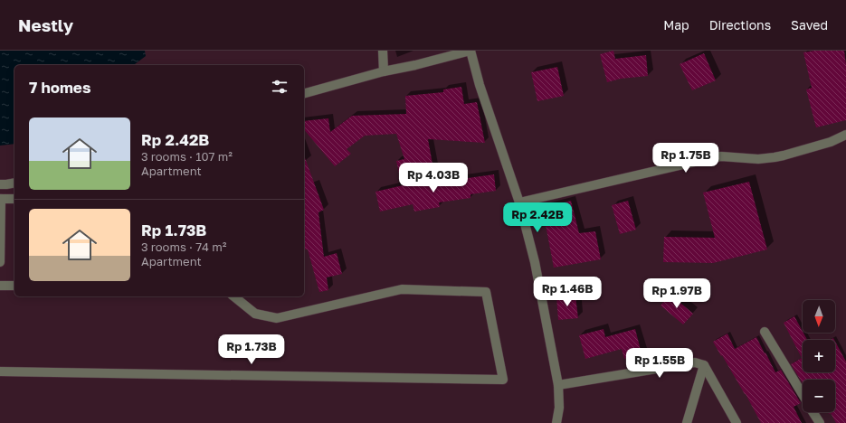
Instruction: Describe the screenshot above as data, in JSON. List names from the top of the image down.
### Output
{
  "north": "bottom",
  "page": {
    "header": "Nestly",
    "nav": ["Map", "Directions", "Saved"],
    "heading": "7 homes",
    "list": [
      {
        "name": "Rp 2.42B",
        "note": "3 rooms · 107 m² · Apartment"
      },
      {
        "name": "Rp 1.73B",
        "note": "3 rooms · 74 m² · Apartment"
      }
    ],
    "price": [
      "Rp 1.75B",
      "Rp 4.03B",
      "Rp 2.42B",
      "Rp 1.46B",
      "Rp 1.97B",
      "Rp 1.73B",
      "Rp 1.55B"
    ],
    "map_buttons": ["+", "−"]
  }
}
